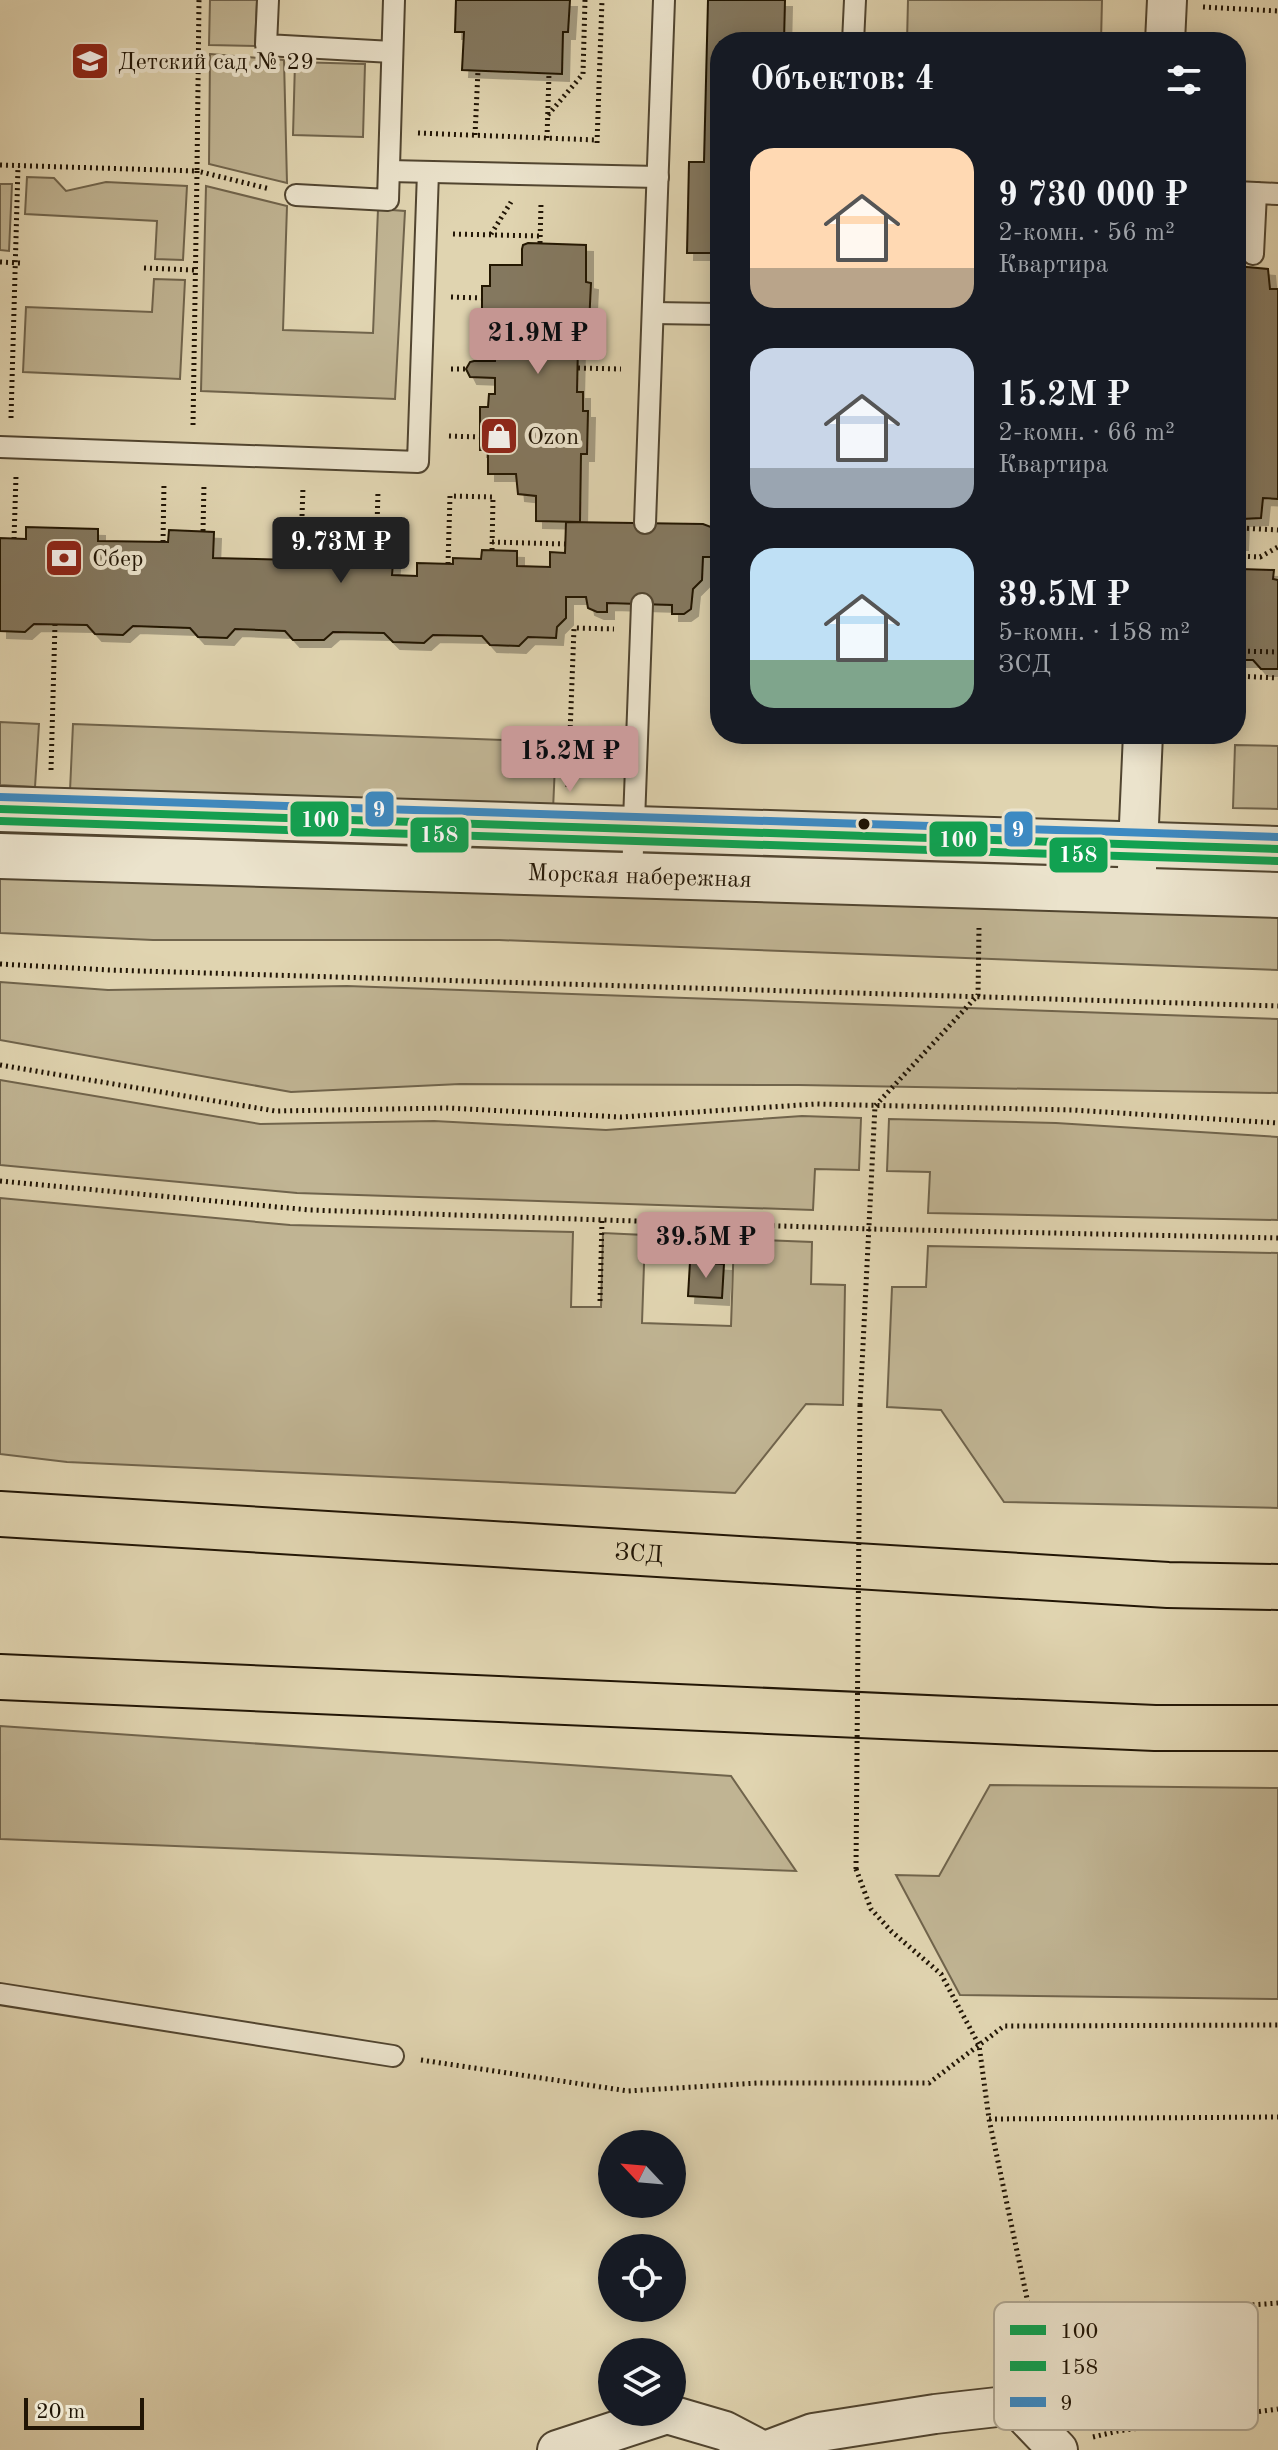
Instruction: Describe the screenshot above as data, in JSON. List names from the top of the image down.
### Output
{
  "streets": {
    "highway": ["ЗСД"],
    "street": ["Морская набережная"]
  },
  "places": {
    "school or university": ["Детский сад № 29"],
    "shop": ["Ozon"],
    "bank": ["Сбер"]
  },
  "lines": ["transit line 9", "transit line 100", "transit line 158"],
  "legend": ["100", "158", "9"],
  "scale_bar": "20 m",
  "north": "top left",
  "page": {
    "heading": "Объектов: 4",
    "list": [
      {
        "name": "9 730 000 ₽",
        "note": "2-комн. · 56 m² · Квартира"
      },
      {
        "name": "15.2M ₽",
        "note": "2-комн. · 66 m² · Квартира"
      },
      {
        "name": "39.5M ₽",
        "note": "5-комн. · 158 m² · ЗСД"
      }
    ],
    "price": [
      "21.9M ₽",
      "9.73M ₽",
      "15.2M ₽",
      "39.5M ₽"
    ],
    "scale": "20 m"
  }
}
